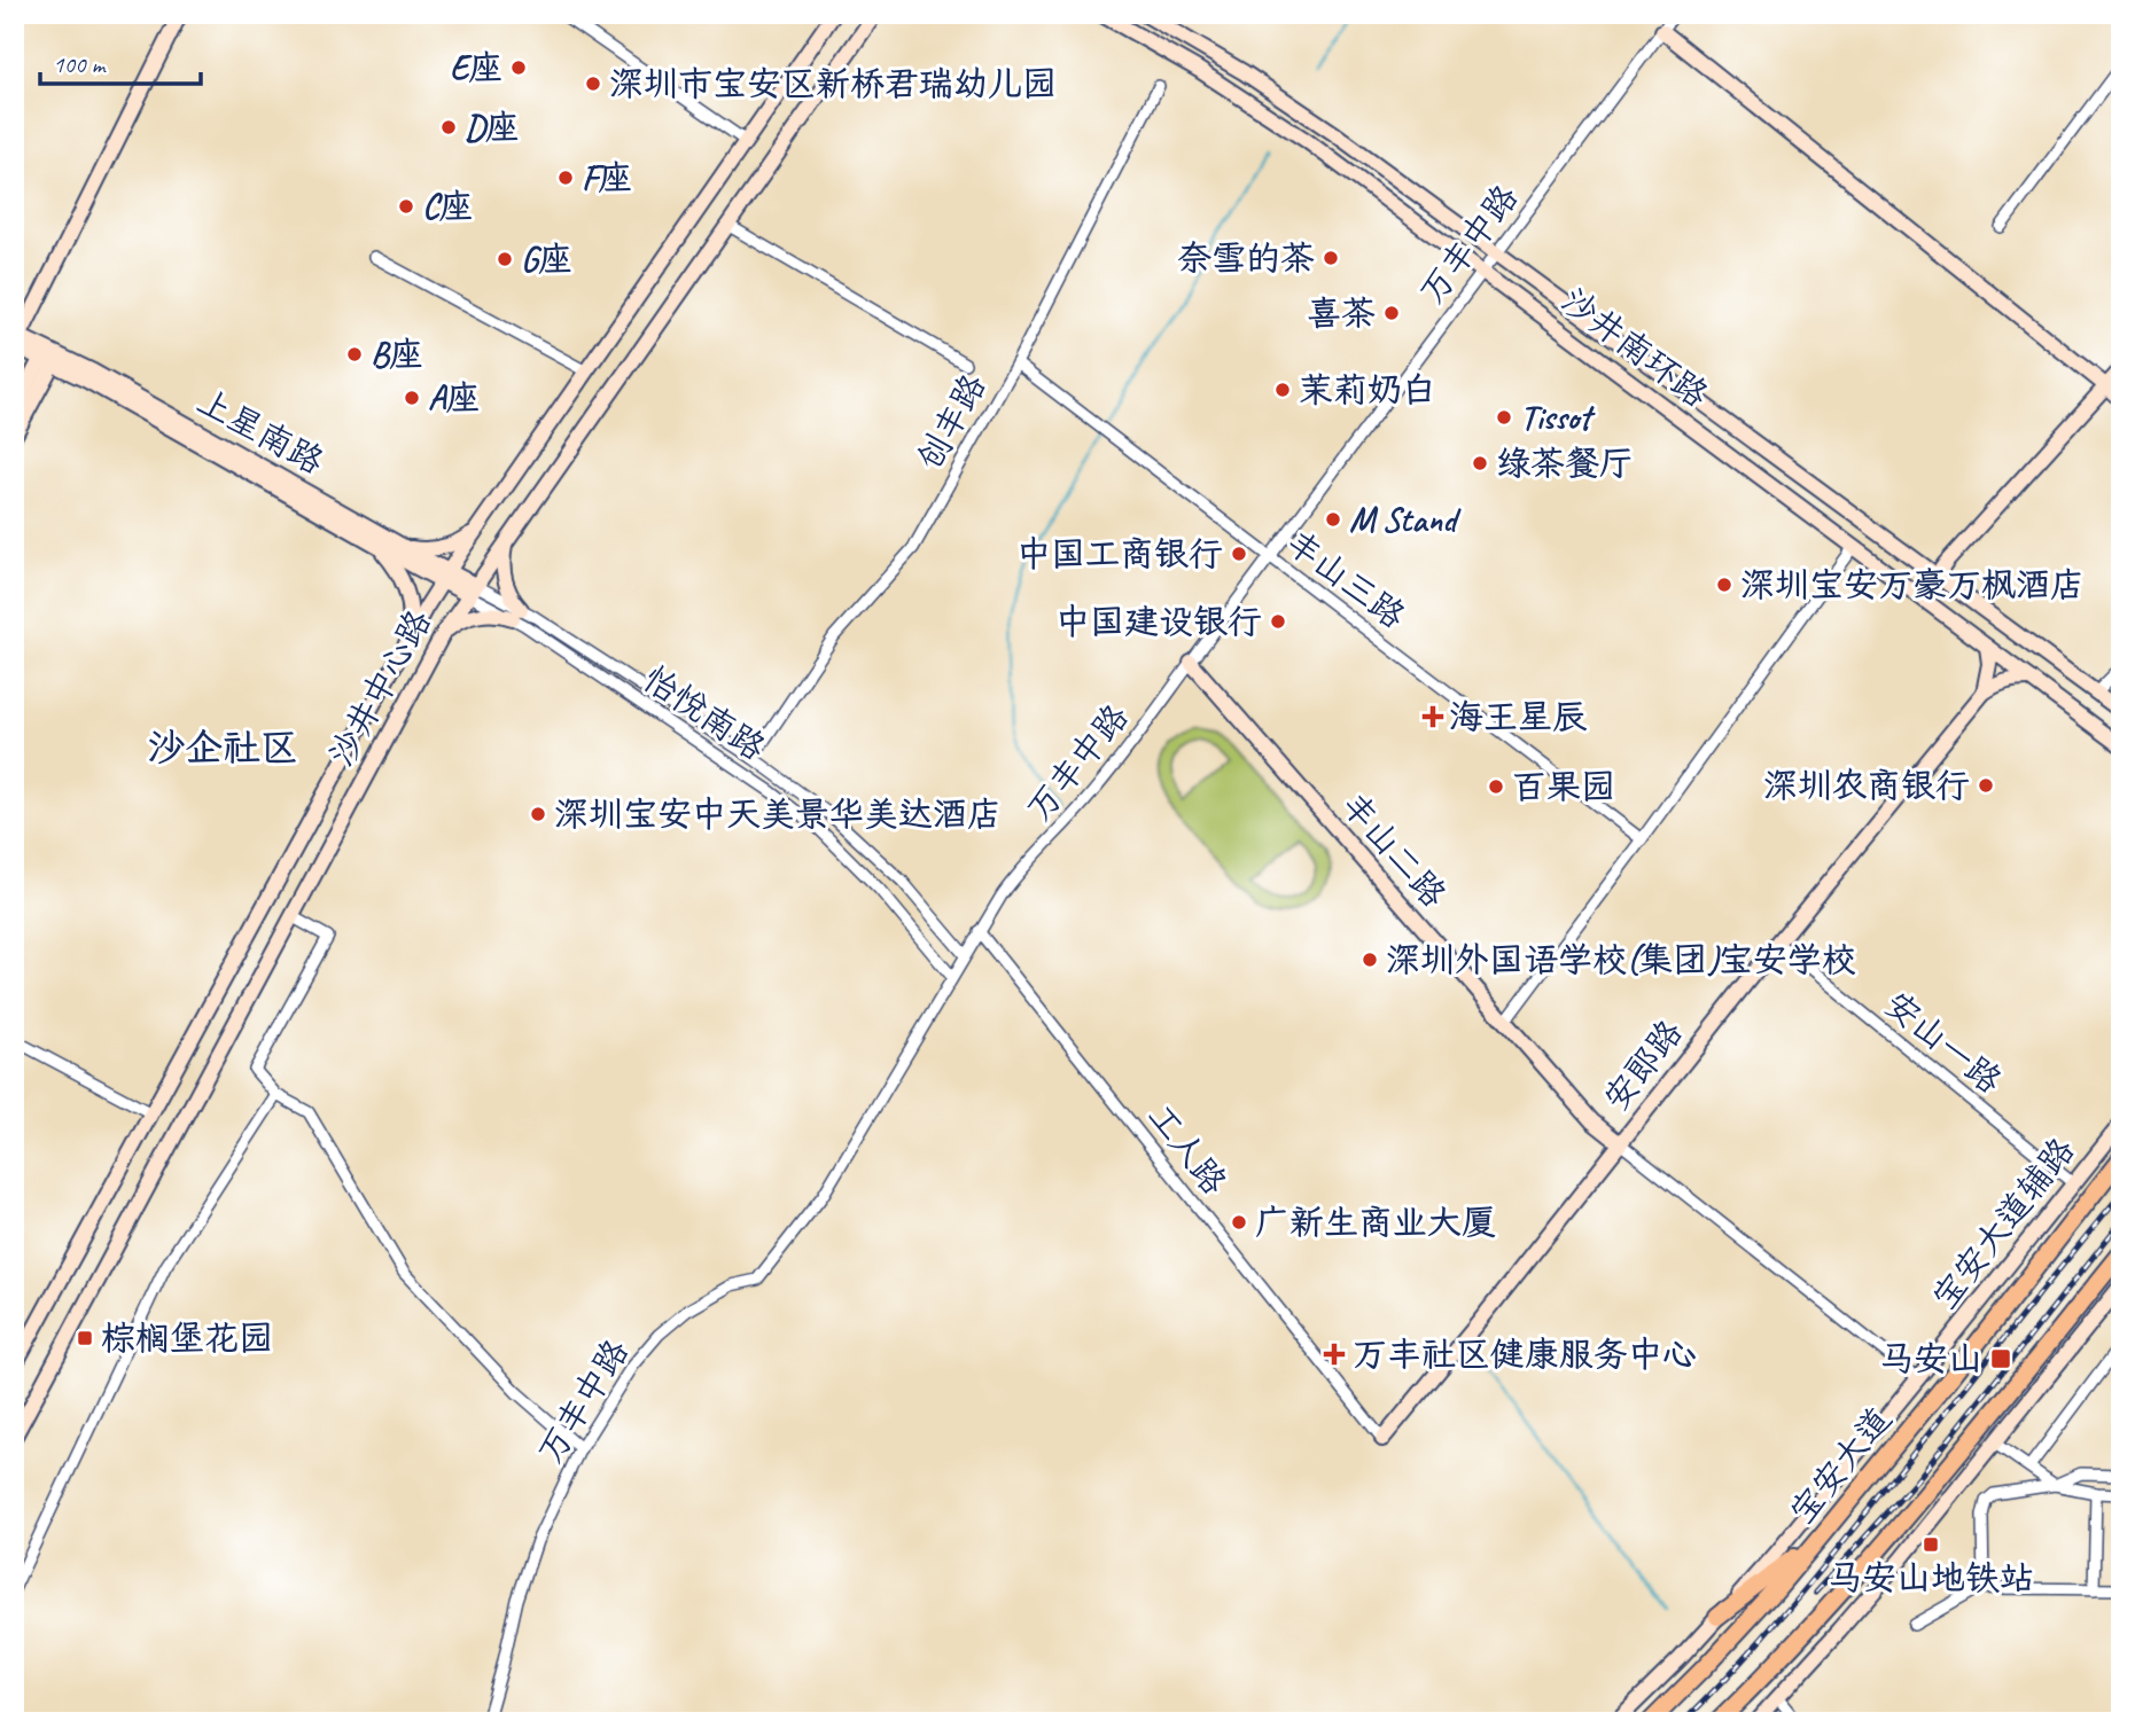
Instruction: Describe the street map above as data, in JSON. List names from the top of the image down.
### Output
{
  "streets": {
    "main road": ["宝安大道"],
    "street": [
      "万丰中路",
      "沙井南环路",
      "创丰路",
      "上星南路",
      "丰山三路",
      "沙井中心路",
      "怡悦南路",
      "丰山二路",
      "安山一路",
      "安郎路",
      "工人路",
      "宝安大道辅路"
    ]
  },
  "crossings": [
    ["万丰中路", "沙井南环路"],
    ["万丰中路", "丰山三路"],
    ["万丰中路", "怡悦南路"],
    ["万丰中路", "丰山二路"],
    ["万丰中路", "工人路"],
    ["创丰路", "丰山三路"],
    ["创丰路", "怡悦南路"],
    ["上星南路", "沙井中心路"],
    ["上星南路", "怡悦南路"],
    ["沙井中心路", "怡悦南路"],
    ["丰山二路", "安郎路"],
    ["安山一路", "安郎路"],
    ["安山一路", "宝安大道辅路"],
    ["安郎路", "工人路"]
  ],
  "districts": ["沙企社区"],
  "places": {
    "other": [
      "E座",
      "深圳市宝安区新桥君瑞幼儿园",
      "D座",
      "F座",
      "C座",
      "奈雪的茶",
      "G座",
      "喜茶",
      "B座",
      "茉莉奶白",
      "A座",
      "Tissot",
      "绿茶餐厅",
      "M Stand",
      "中国工商银行",
      "深圳宝安万豪万枫酒店",
      "中国建设银行",
      "深圳农商银行",
      "百果园",
      "深圳宝安中天美景华美达酒店",
      "深圳外国语学校(集团)宝安学校",
      "广新生商业大厦"
    ],
    "health": ["海王星辰", "万丰社区健康服务中心"],
    "transit": ["棕榈堡花园", "马安山", "马安山地铁站"]
  },
  "scale_bar": "100 m"
}
